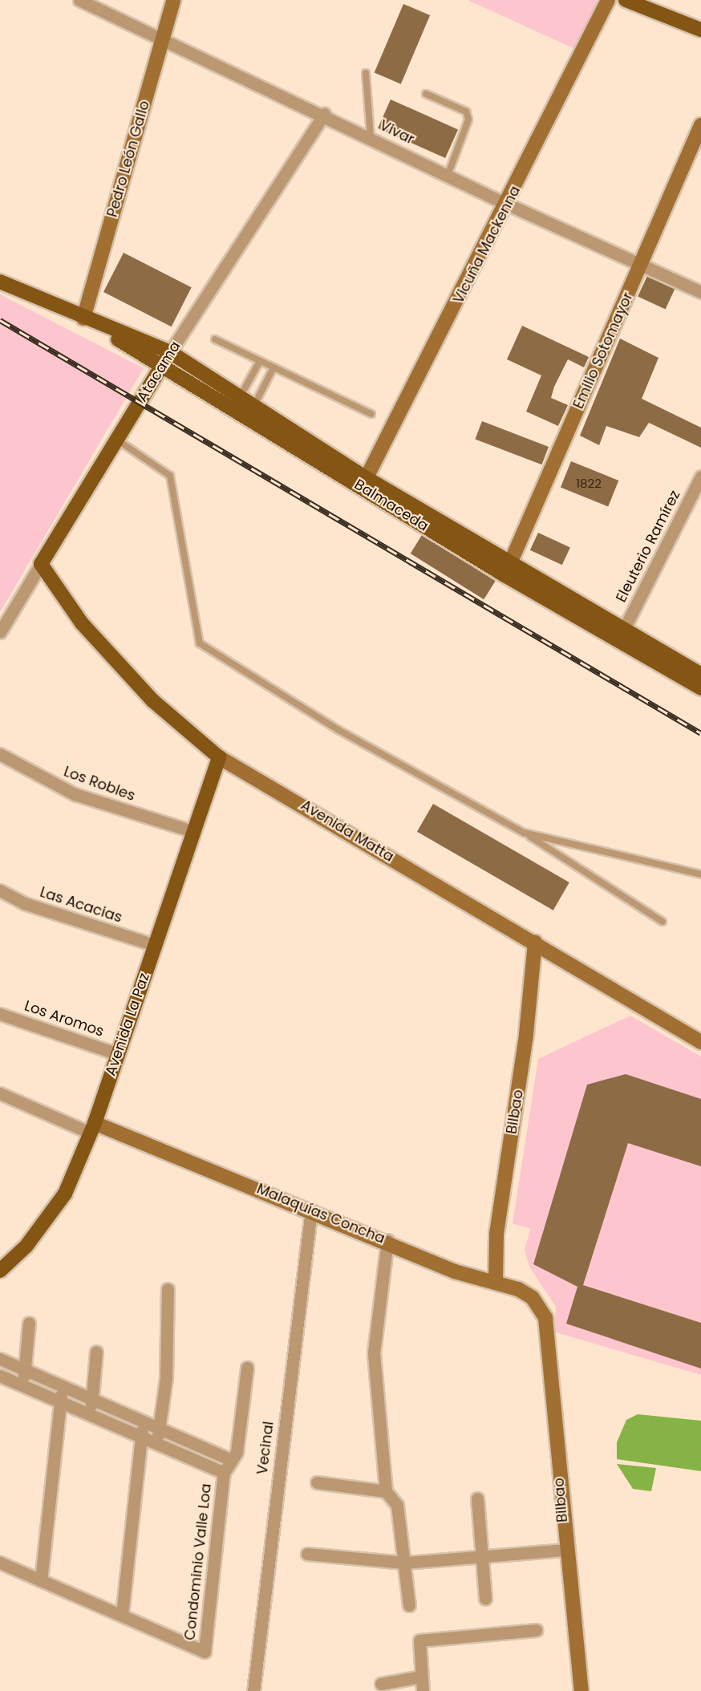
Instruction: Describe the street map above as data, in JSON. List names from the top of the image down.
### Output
{
  "streets": {
    "main road": [
      "Atacama",
      "Balmaceda",
      "Avenida Matta",
      "Avenida La Paz"
    ],
    "street": [
      "Vivar",
      "Pedro León Gallo",
      "Vicuña Mackenna",
      "Emilio Sotomayor",
      "Eleuterio Ramírez",
      "Los Robles",
      "Las Acacias",
      "Los Aromos",
      "Bilbao",
      "Malaquías Concha",
      "Vecinal",
      "Condominio Valle Loa"
    ]
  },
  "crossings": [
    ["Vivar", "Pedro León Gallo"],
    ["Vivar", "Vicuña Mackenna"],
    ["Vivar", "Emilio Sotomayor"],
    ["Vivar", "Atacama"],
    ["Pedro León Gallo", "Balmaceda"],
    ["Vicuña Mackenna", "Balmaceda"],
    ["Emilio Sotomayor", "Balmaceda"],
    ["Atacama", "Balmaceda"],
    ["Atacama", "Avenida Matta"],
    ["Balmaceda", "Eleuterio Ramírez"],
    ["Los Robles", "Avenida La Paz"],
    ["Avenida Matta", "Avenida La Paz"],
    ["Avenida Matta", "Bilbao"],
    ["Las Acacias", "Avenida La Paz"],
    ["Los Aromos", "Avenida La Paz"],
    ["Avenida La Paz", "Malaquías Concha"],
    ["Bilbao", "Malaquías Concha"],
    ["Malaquías Concha", "Vecinal"]
  ],
  "house_numbers": ["1822"]
}
